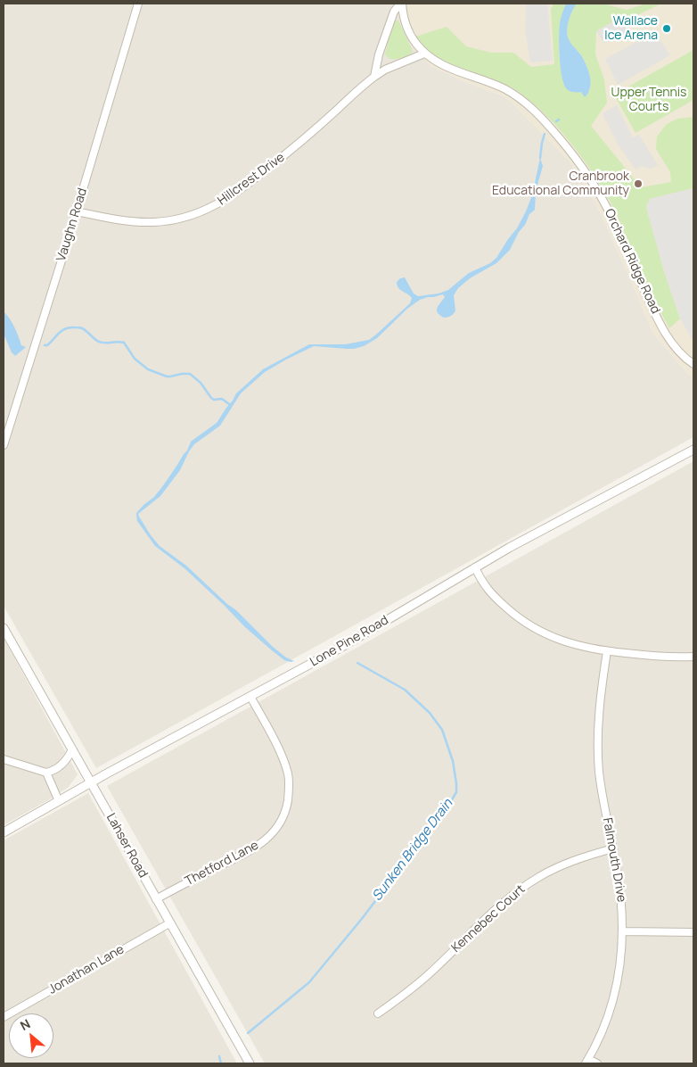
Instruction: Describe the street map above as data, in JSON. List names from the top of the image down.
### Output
{
  "streets": {
    "street": [
      "Hillcrest Drive",
      "Vaughn Road",
      "Orchard Ridge Road",
      "Lone Pine Road",
      "Lahser Road",
      "Falmouth Drive",
      "Thetford Lane",
      "Kennebec Court",
      "Jonathan Lane"
    ]
  },
  "crossings": [
    ["Hillcrest Drive", "Vaughn Road"],
    ["Hillcrest Drive", "Orchard Ridge Road"],
    ["Lone Pine Road", "Lahser Road"],
    ["Lone Pine Road", "Thetford Lane"],
    ["Lahser Road", "Thetford Lane"],
    ["Lahser Road", "Jonathan Lane"],
    ["Falmouth Drive", "Kennebec Court"]
  ],
  "water": ["Sunken Bridge Drain"],
  "parks": ["Upper Tennis Courts"],
  "places": ["Wallace Ice Arena", "Cranbrook Educational Community"],
  "north": "top left"
}
